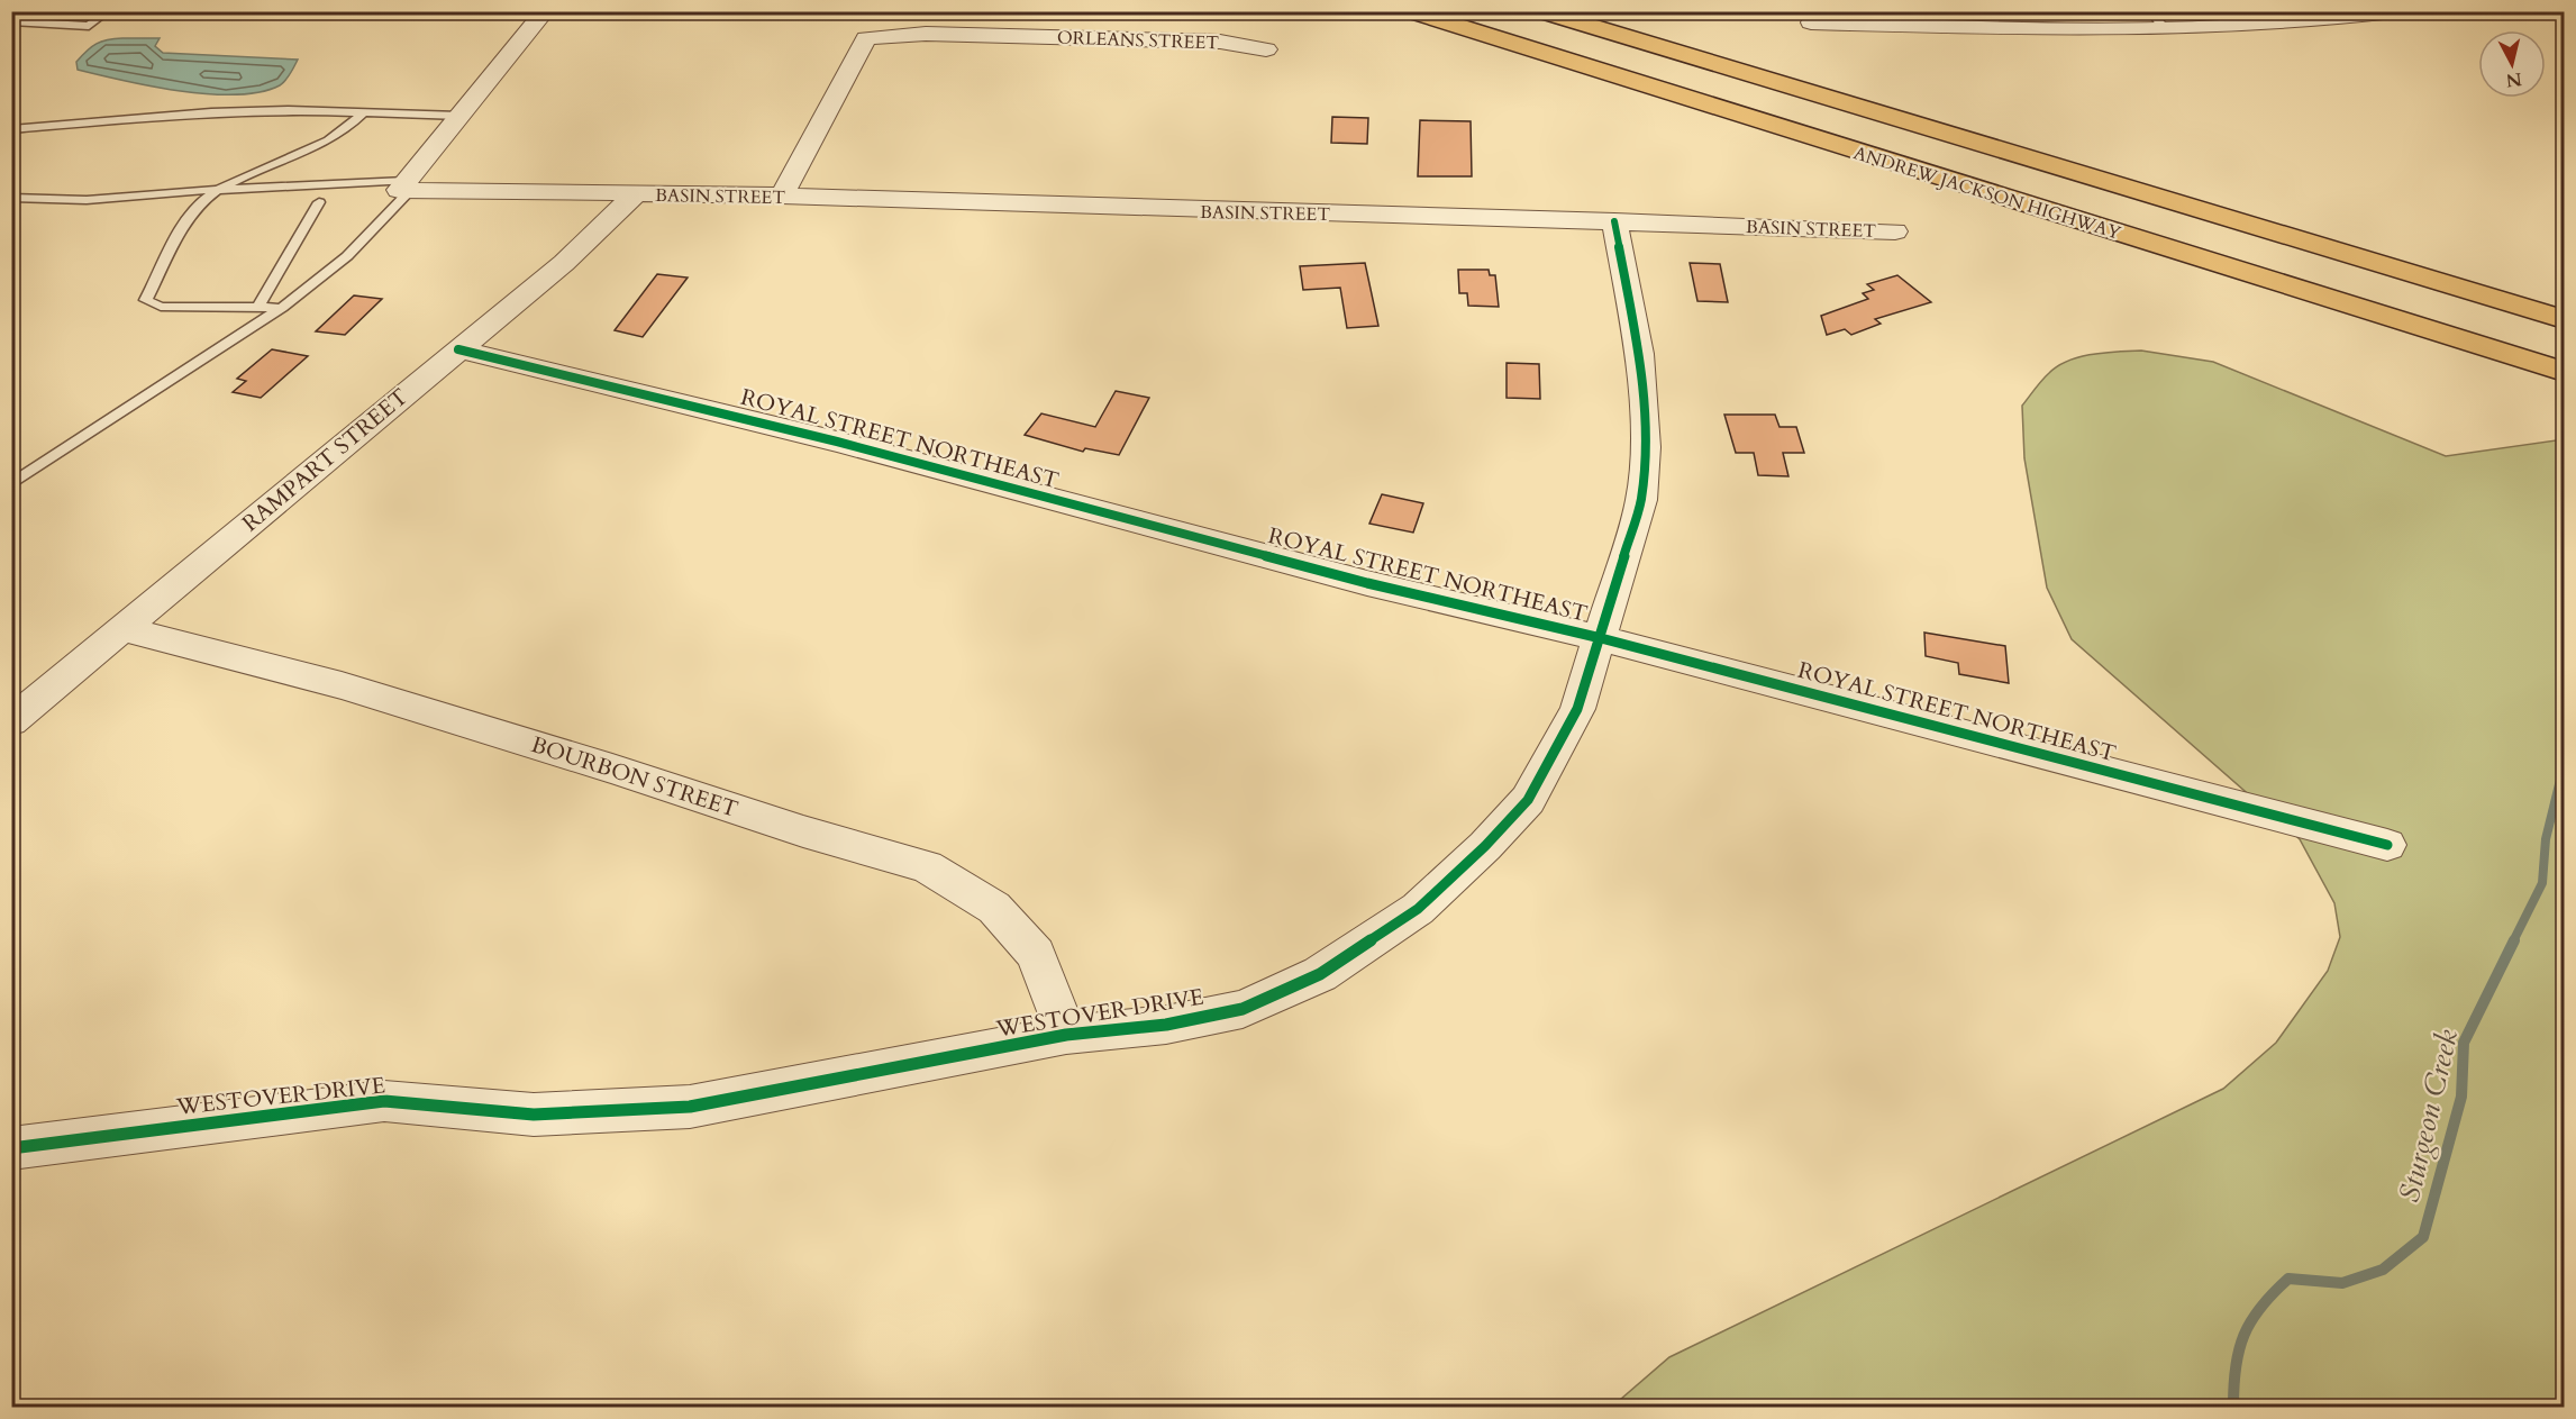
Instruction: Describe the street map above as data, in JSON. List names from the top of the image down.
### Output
{
  "streets": {
    "highway": ["ANDREW JACKSON HIGHWAY"],
    "street": [
      "ORLEANS STREET",
      "BASIN STREET",
      "ROYAL STREET NORTHEAST",
      "RAMPART STREET",
      "BOURBON STREET",
      "WESTOVER DRIVE"
    ]
  },
  "crossings": [
    ["ORLEANS STREET", "BASIN STREET"],
    ["BASIN STREET", "RAMPART STREET"],
    ["BASIN STREET", "WESTOVER DRIVE"],
    ["ROYAL STREET NORTHEAST", "RAMPART STREET"],
    ["ROYAL STREET NORTHEAST", "WESTOVER DRIVE"],
    ["RAMPART STREET", "BOURBON STREET"],
    ["BOURBON STREET", "WESTOVER DRIVE"]
  ],
  "water": ["Sturgeon Creek"],
  "north": "bottom"
}
